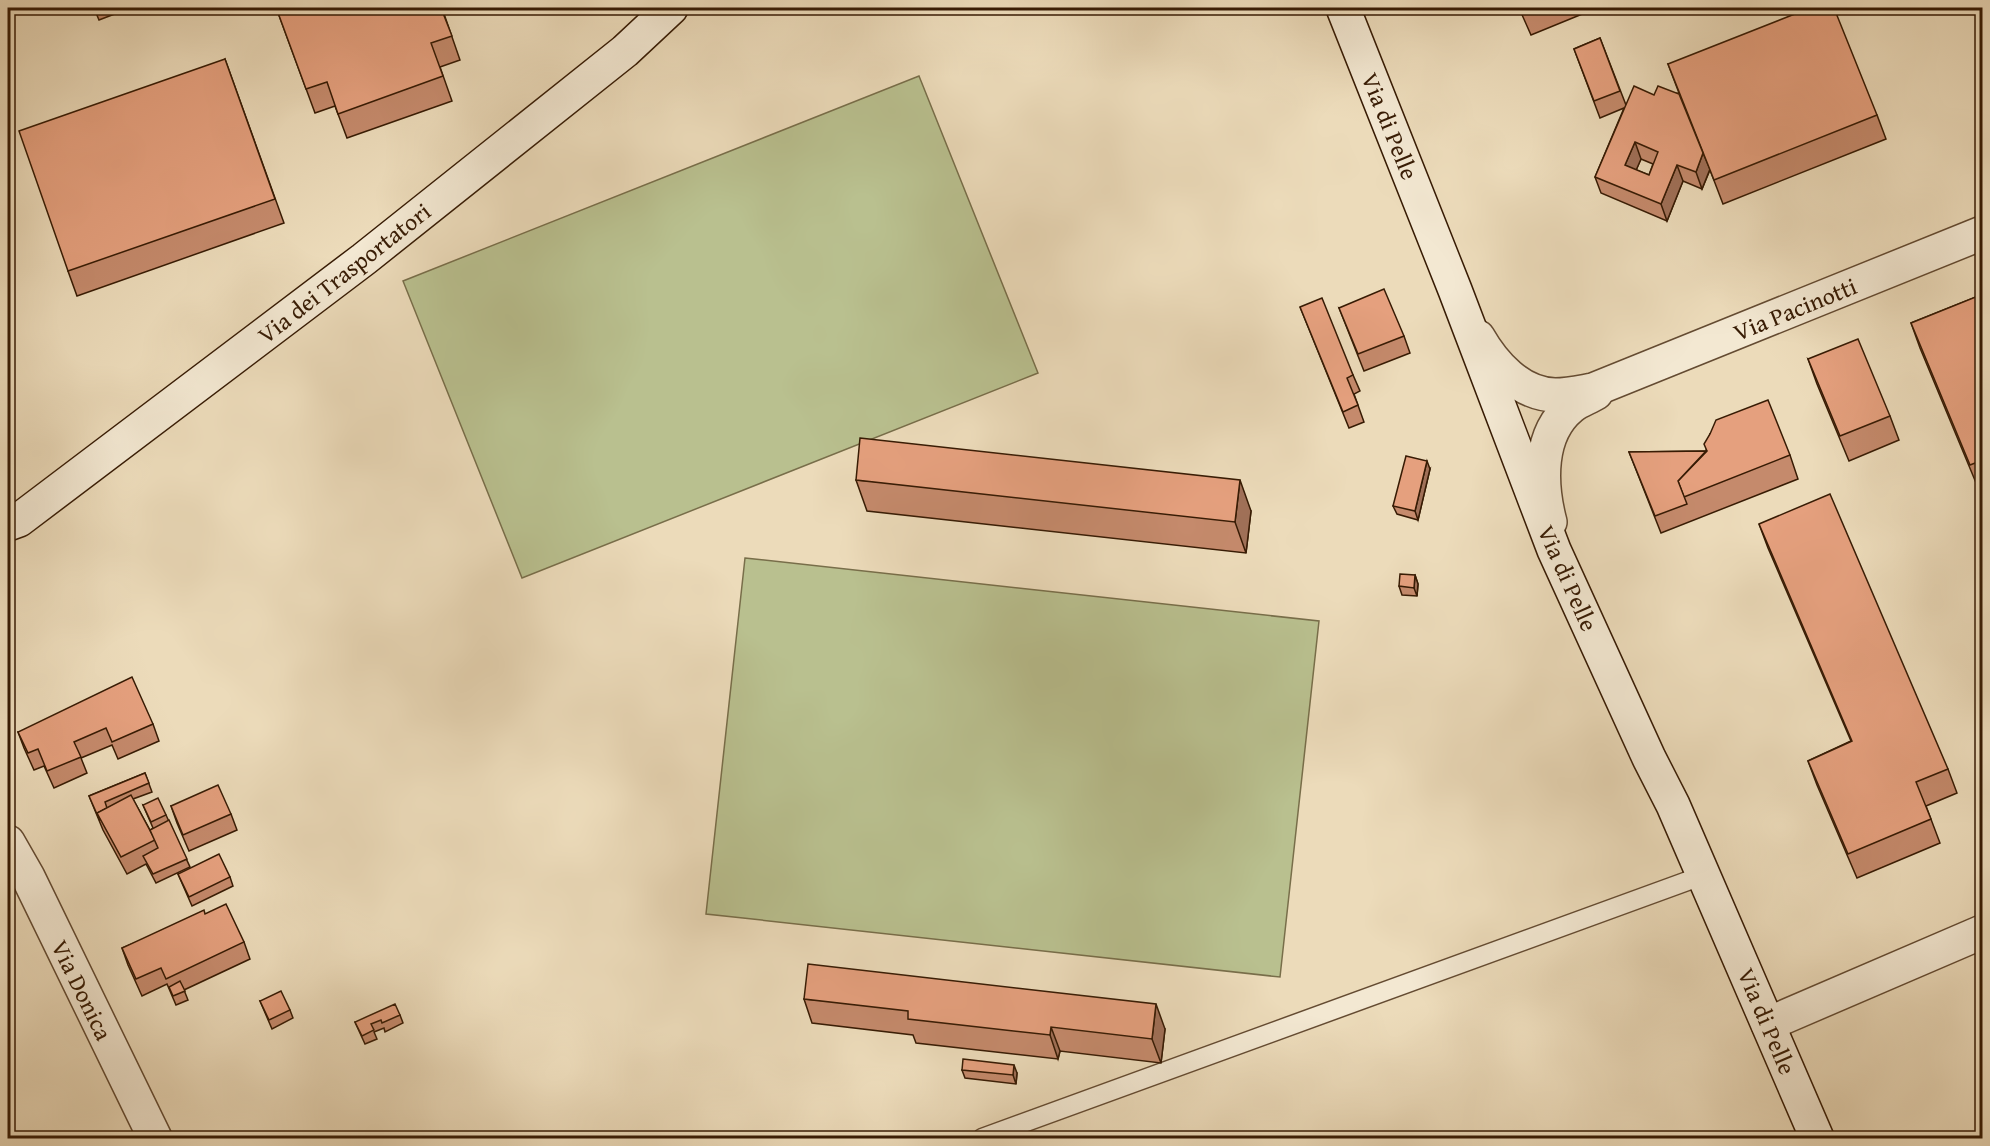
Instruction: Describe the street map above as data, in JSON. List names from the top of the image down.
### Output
{
  "streets": {
    "street": [
      "Via di Pelle",
      "Via dei Trasportatori",
      "Via Pacinotti",
      "Via Donica"
    ]
  },
  "crossings": [
    ["Via di Pelle", "Via Pacinotti"]
  ]
}
